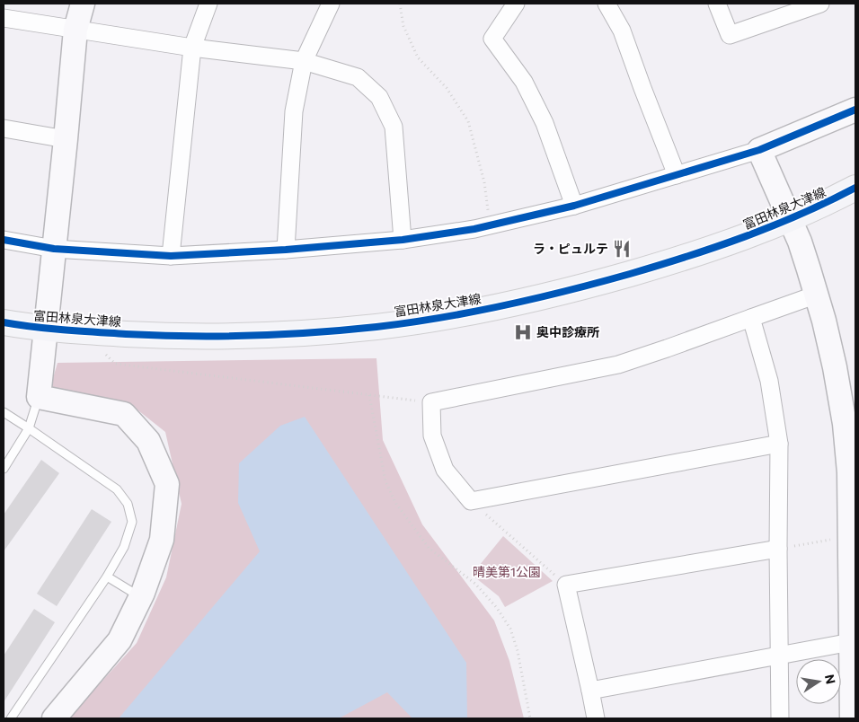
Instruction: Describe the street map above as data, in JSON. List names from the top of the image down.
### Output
{
  "streets": {
    "main road": ["富田林泉大津線"]
  },
  "parks": ["晴美第1公園"],
  "places": {
    "restaurant": ["ラ・ピュルテ"],
    "hospital": ["奥中診療所"]
  },
  "north": "right"
}
